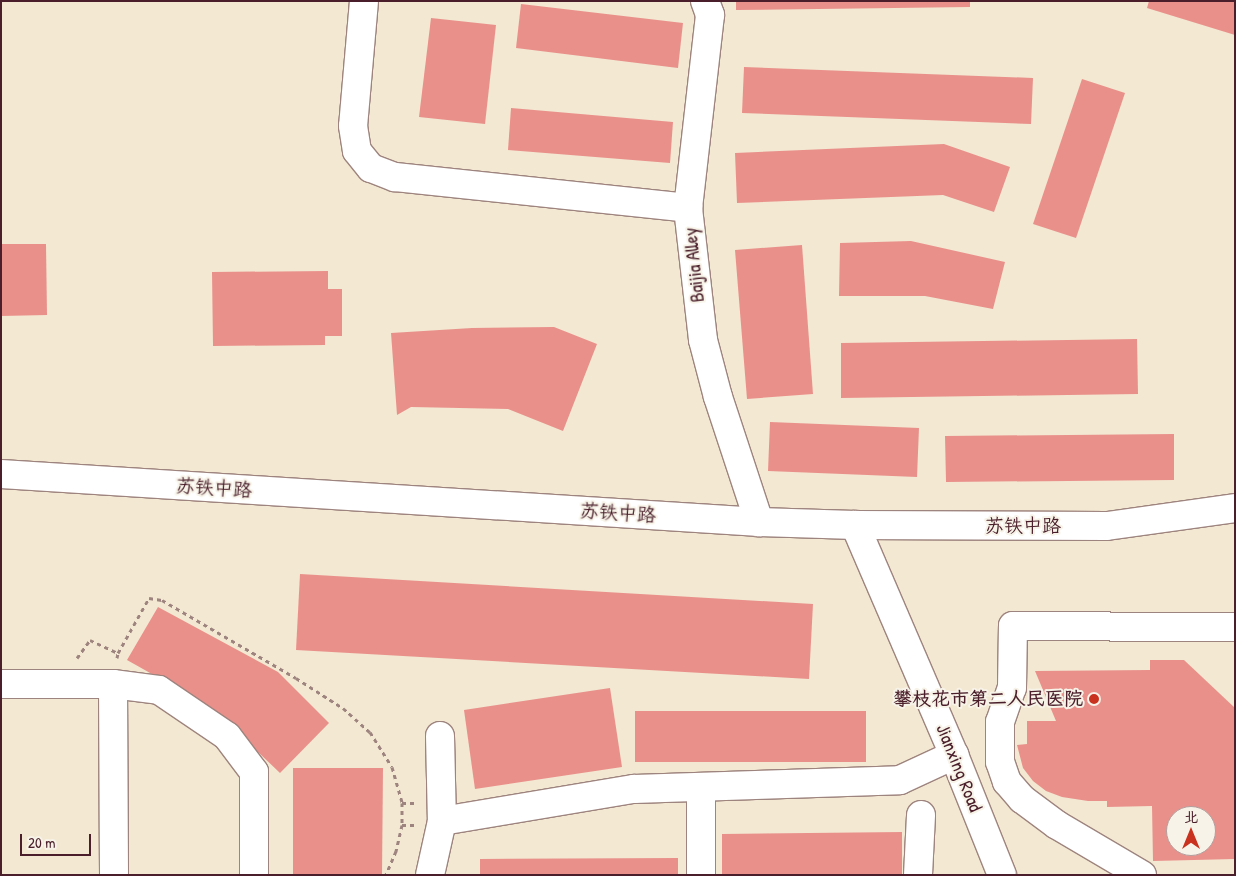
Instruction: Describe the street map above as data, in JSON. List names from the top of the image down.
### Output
{
  "streets": {
    "main road": ["Baijia Alley", "苏铁中路", "Jianxing Road"]
  },
  "crossings": [
    ["Baijia Alley", "苏铁中路"],
    ["苏铁中路", "Jianxing Road"]
  ],
  "places": ["攀枝花市第二人民医院"],
  "scale_bar": "20 m",
  "north": "top"
}
